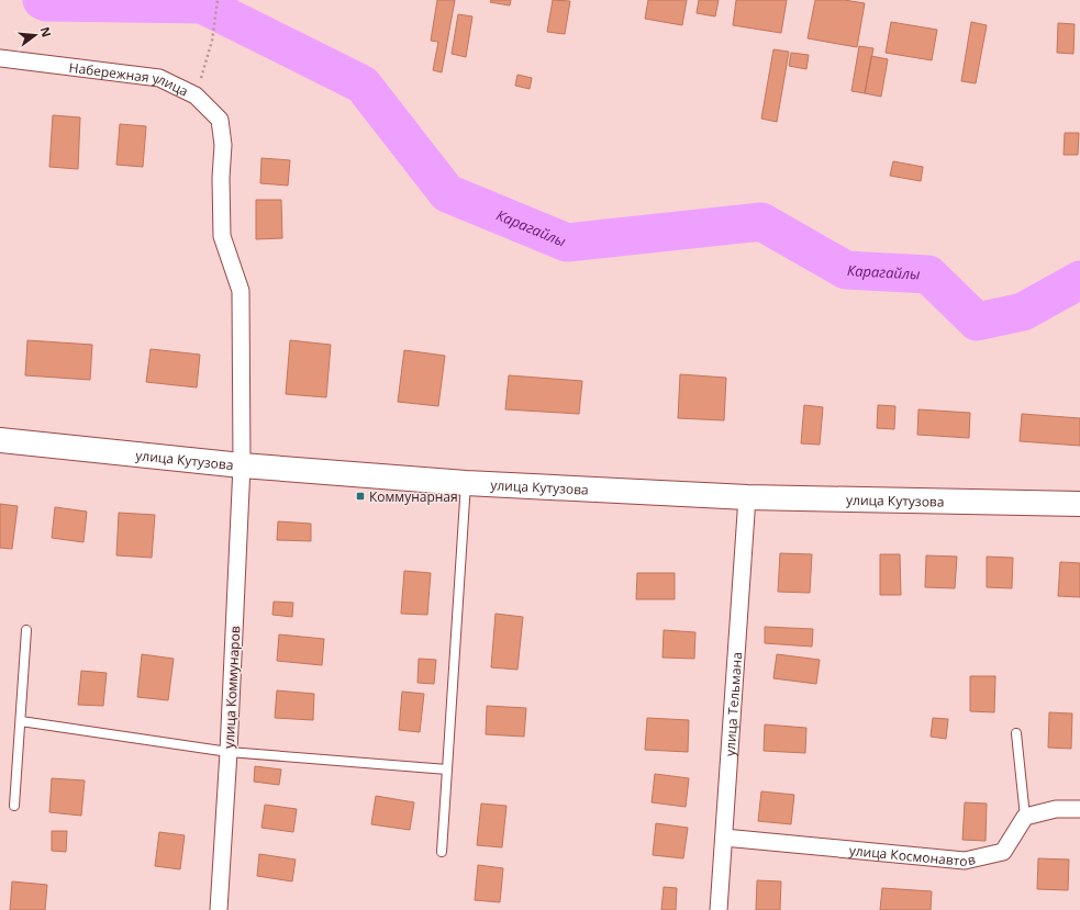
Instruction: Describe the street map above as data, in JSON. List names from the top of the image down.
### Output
{
  "streets": {
    "main road": ["улица Кутузова"],
    "street": [
      "Набережная улица",
      "улица Коммунаров",
      "улица Тельмана",
      "улица Космонавтов"
    ]
  },
  "crossings": [
    ["Набережная улица", "улица Коммунаров"],
    ["улица Кутузова", "улица Коммунаров"],
    ["улица Кутузова", "улица Тельмана"],
    ["улица Тельмана", "улица Космонавтов"]
  ],
  "water": ["Карагайлы"],
  "places": {
    "transit": ["Коммунарная"]
  },
  "north": "right"
}
